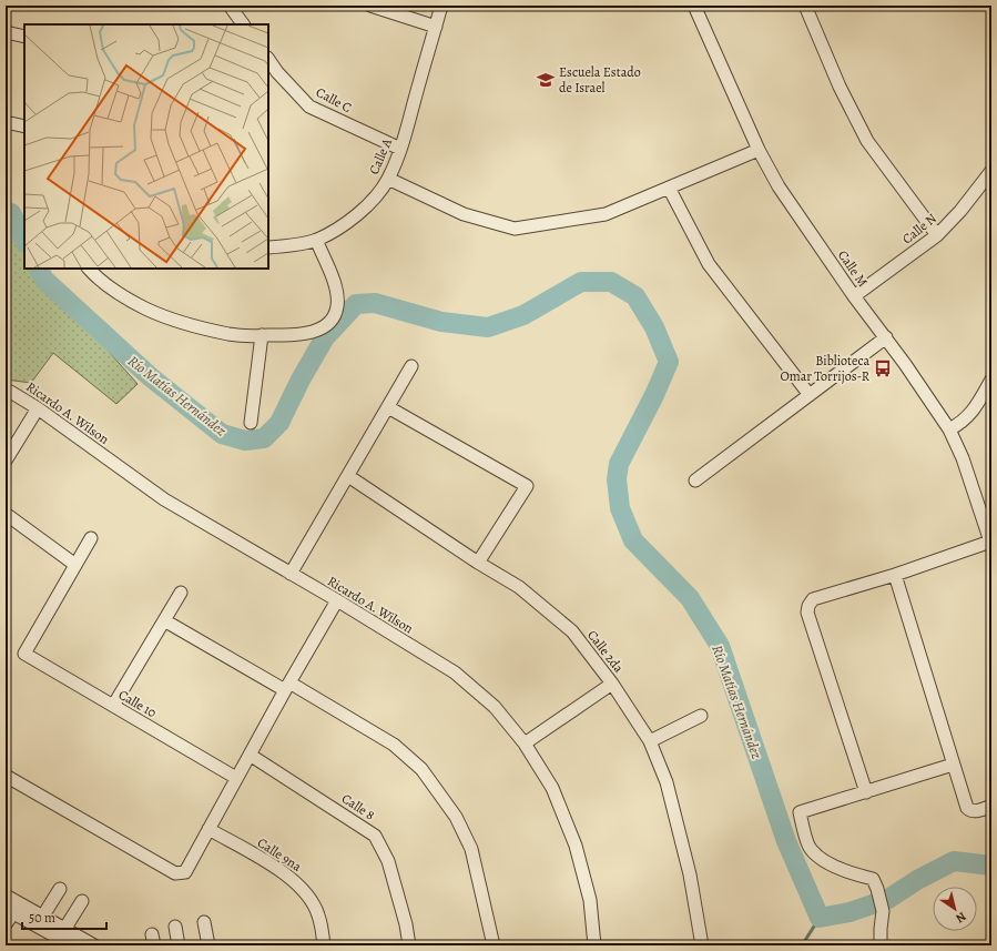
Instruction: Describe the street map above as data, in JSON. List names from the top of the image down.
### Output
{
  "streets": {
    "street": [
      "Calle C",
      "Calle A",
      "Calle N",
      "Calle M",
      "Ricardo A. Wilson",
      "Calle 2da",
      "Calle 10",
      "Calle 8",
      "Calle 9na"
    ]
  },
  "crossings": [
    ["Calle C", "Calle A"],
    ["Calle N", "Calle M"]
  ],
  "water": ["Río Matías Hernández"],
  "places": {
    "school or university": ["Escuela Estado de Israel"],
    "bus stop": ["Biblioteca Omar Torrijos-R"]
  },
  "scale_bar": "50 m",
  "north": "bottom right"
}
